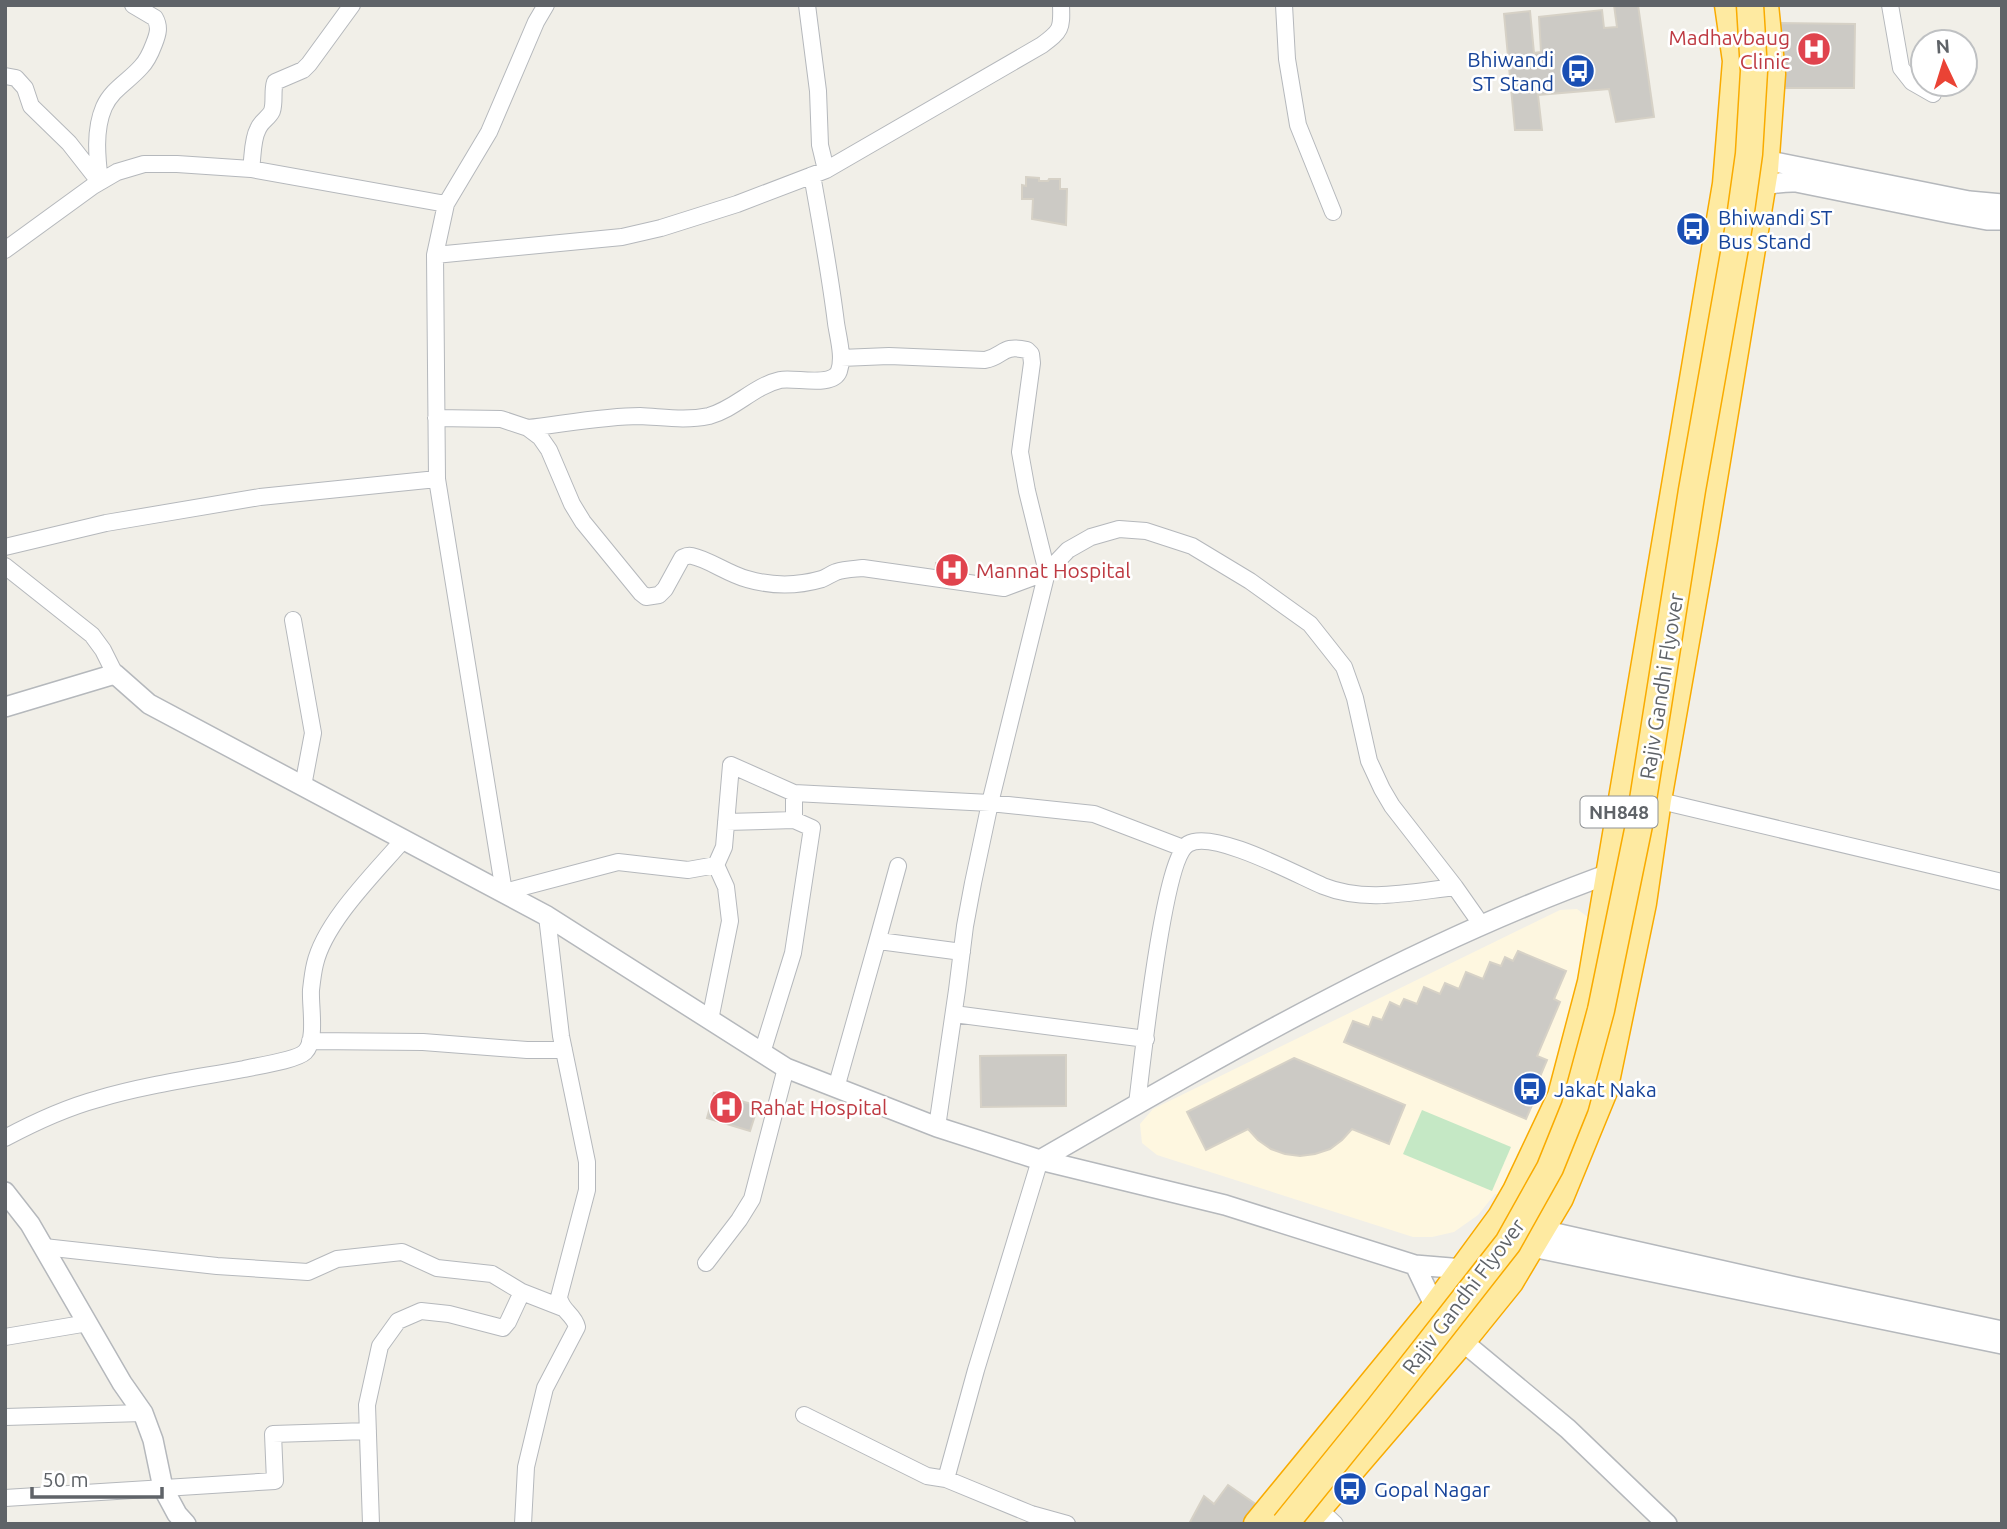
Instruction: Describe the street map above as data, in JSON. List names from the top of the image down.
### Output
{
  "streets": {
    "highway": ["Rajiv Gandhi Flyover", "NH848"]
  },
  "places": {
    "hospital": ["Madhavbaug Clinic", "Mannat Hospital", "Rahat Hospital"],
    "bus stop": [
      "Bhiwandi ST Stand",
      "Bhiwandi ST Bus Stand",
      "Jakat Naka",
      "Gopal Nagar"
    ]
  },
  "scale_bar": "50 m",
  "north": "top"
}
